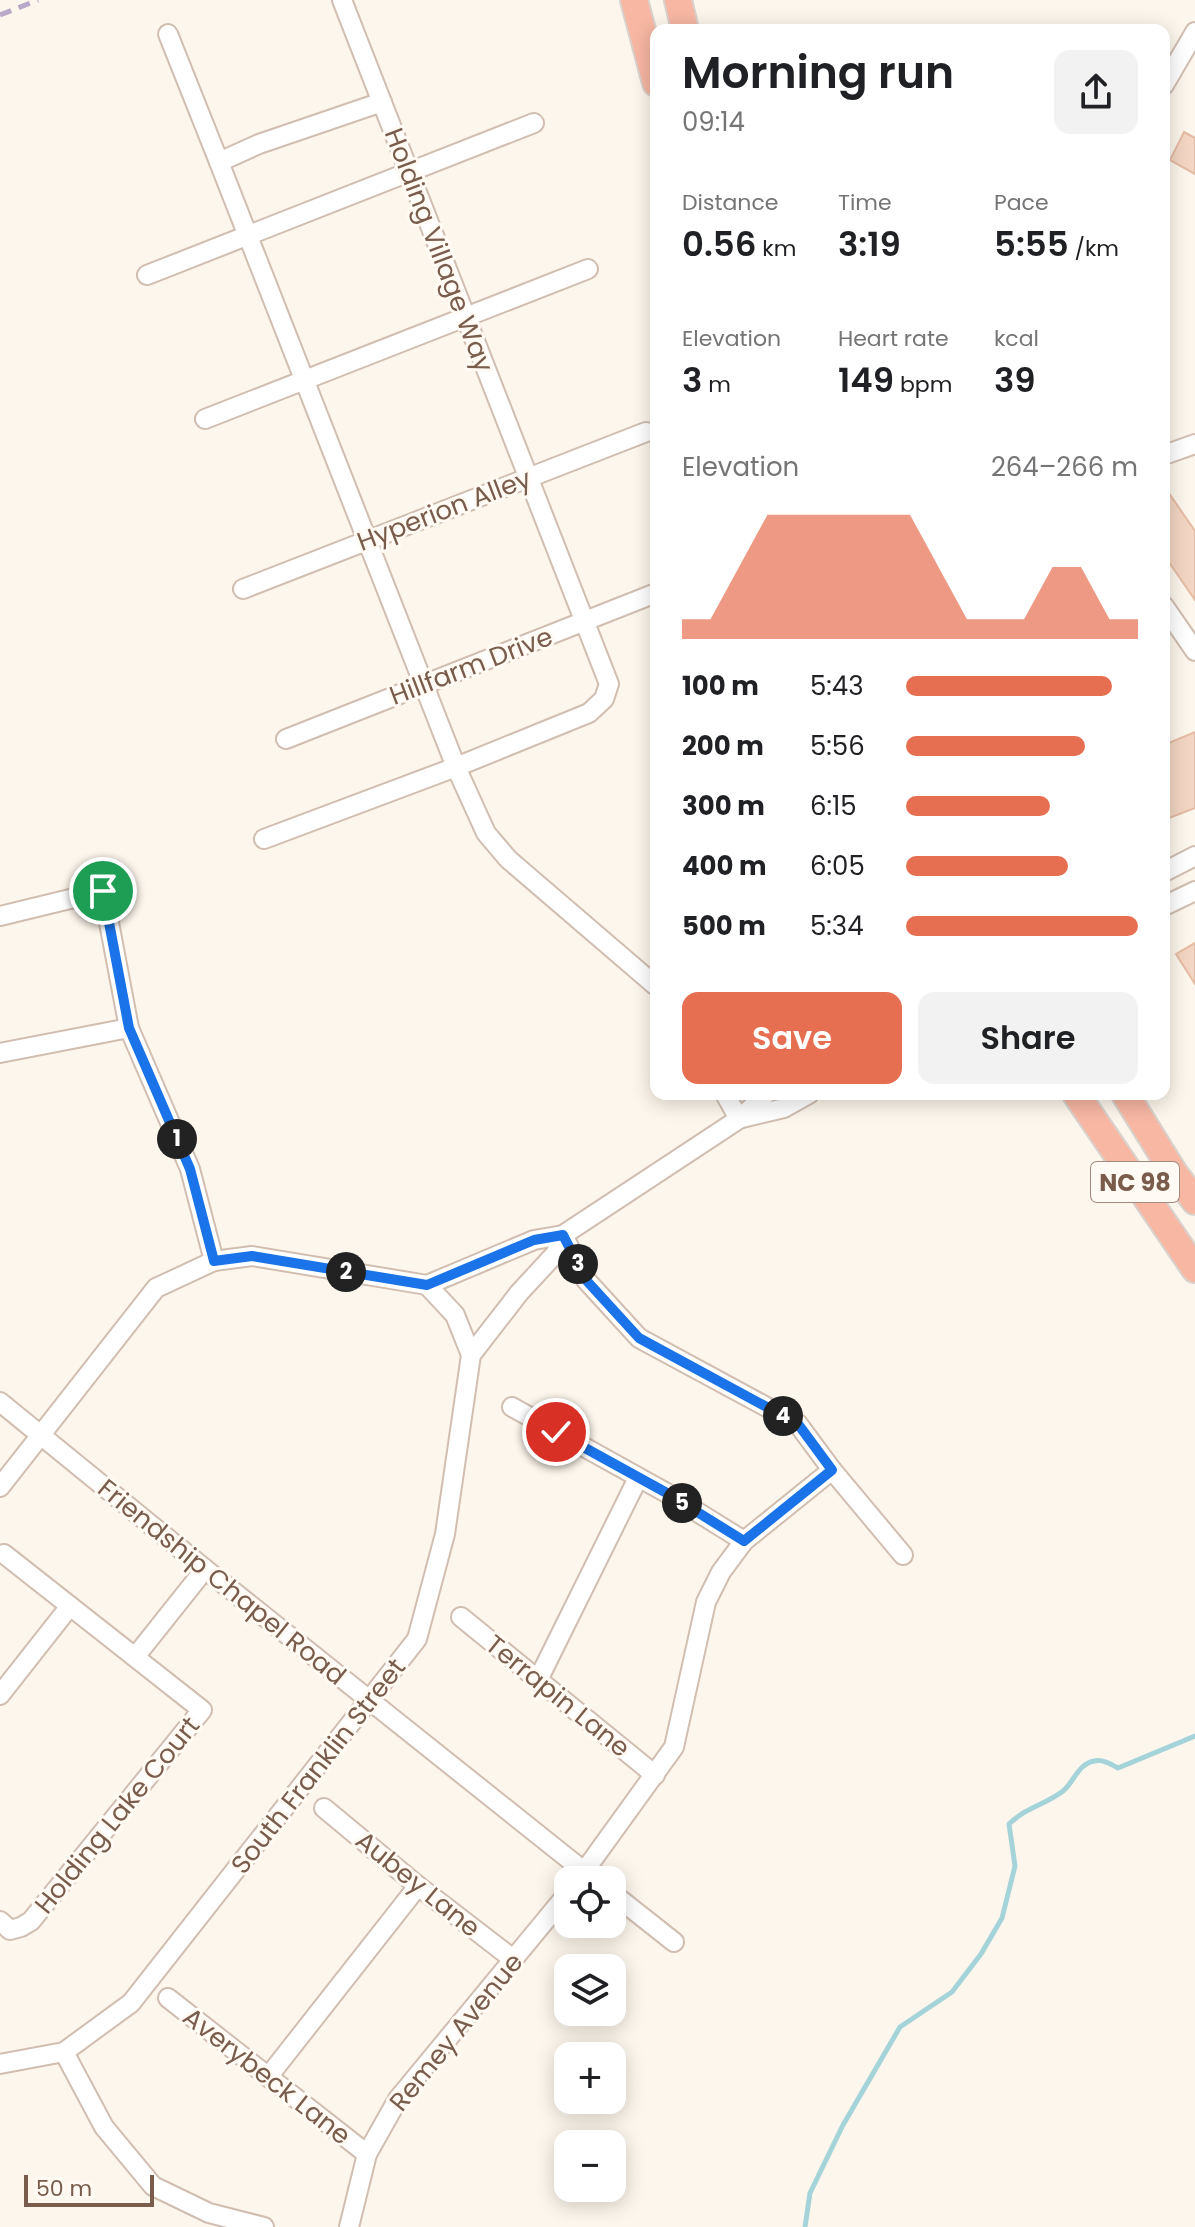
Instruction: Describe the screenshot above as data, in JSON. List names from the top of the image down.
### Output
{
  "streets": {
    "highway": ["NC 98"],
    "street": [
      "Holding Village Way",
      "Hyperion Alley",
      "Hillfarm Drive",
      "Friendship Chapel Road",
      "Terrapin Lane",
      "South Franklin Street",
      "Holding Lake Court",
      "Aubey Lane",
      "Remey Avenue",
      "Averybeck Lane"
    ]
  },
  "crossings": [
    ["Holding Village Way", "Hyperion Alley"],
    ["Holding Village Way", "Hillfarm Drive"],
    ["Friendship Chapel Road", "South Franklin Street"],
    ["Aubey Lane", "Remey Avenue"],
    ["Remey Avenue", "Averybeck Lane"]
  ],
  "scale_bar": "50 m",
  "page": {
    "heading": ["Morning run", "09:14"],
    "stats": [
      ["Distance", "0.56 km"],
      ["Time", "3:19"],
      ["Pace", "5:55 /km"],
      ["Elevation", "3 m"],
      ["Heart rate", "149 bpm"],
      ["kcal", "39"]
    ],
    "chart": ["Elevation", "264–266 m"],
    "list": [
      {
        "name": "100 m",
        "note": "5:43"
      },
      {
        "name": "200 m",
        "note": "5:56"
      },
      {
        "name": "300 m",
        "note": "6:15"
      },
      {
        "name": "400 m",
        "note": "6:05"
      },
      {
        "name": "500 m",
        "note": "5:34"
      }
    ],
    "buttons": ["Save", "Share"],
    "pins": [
      "1",
      "3",
      "2",
      "4",
      "5"
    ],
    "map_buttons": ["+", "−"],
    "scale": "50 m"
  }
}
